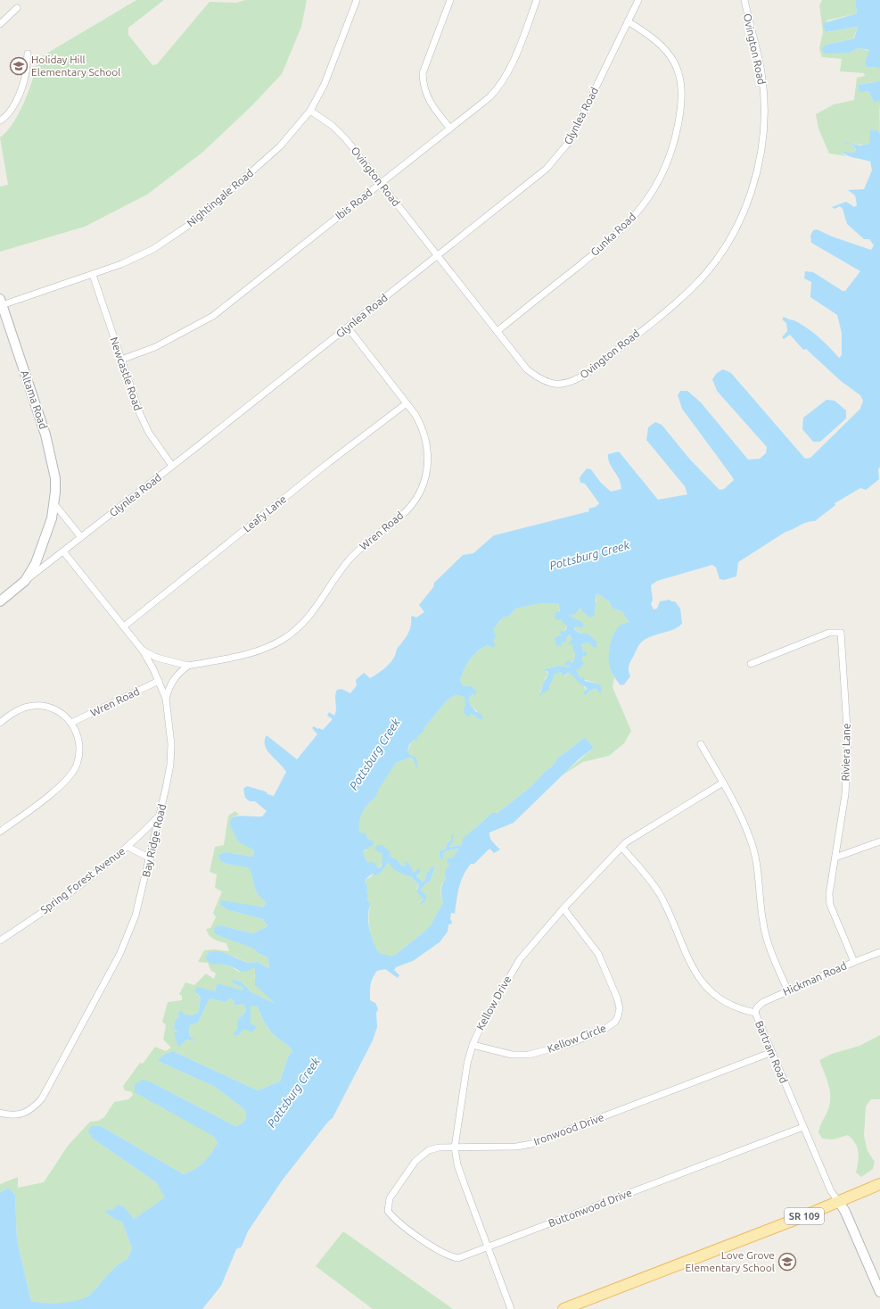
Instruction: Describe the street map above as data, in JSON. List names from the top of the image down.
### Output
{
  "streets": {
    "main road": ["SR 109"],
    "street": [
      "Ovington Road",
      "Glynlea Road",
      "Nightingale Road",
      "Ibis Road",
      "Gunka Road",
      "Newcastle Road",
      "Altama Road",
      "Leafy Lane",
      "Wren Road",
      "Riviera Lane",
      "Bay Ridge Road",
      "Spring Forest Avenue",
      "Hickman Road",
      "Kellow Drive",
      "Kellow Circle",
      "Bartram Road",
      "Ironwood Drive",
      "Buttonwood Drive"
    ]
  },
  "crossings": [
    ["Ovington Road", "Glynlea Road"],
    ["Ovington Road", "Nightingale Road"],
    ["Ovington Road", "Ibis Road"],
    ["Ovington Road", "Gunka Road"],
    ["Glynlea Road", "Gunka Road"],
    ["Glynlea Road", "Newcastle Road"],
    ["Glynlea Road", "Altama Road"],
    ["Glynlea Road", "Wren Road"],
    ["Glynlea Road", "Bay Ridge Road"],
    ["Nightingale Road", "Newcastle Road"],
    ["Nightingale Road", "Altama Road"],
    ["Ibis Road", "Newcastle Road"],
    ["Leafy Lane", "Wren Road"],
    ["Leafy Lane", "Bay Ridge Road"],
    ["Wren Road", "Bay Ridge Road"],
    ["Riviera Lane", "Hickman Road"],
    ["Bay Ridge Road", "Spring Forest Avenue"],
    ["Hickman Road", "Bartram Road"],
    ["Kellow Drive", "Kellow Circle"],
    ["Kellow Drive", "Bartram Road"],
    ["Kellow Drive", "Ironwood Drive"],
    ["Kellow Drive", "Buttonwood Drive"],
    ["Bartram Road", "Ironwood Drive"],
    ["Bartram Road", "Buttonwood Drive"],
    ["Bartram Road", "SR 109"],
    ["Ironwood Drive", "Buttonwood Drive"]
  ],
  "water": ["Pottsburg Creek"],
  "places": {
    "school or university": ["Holiday Hill Elementary School", "Love Grove Elementary School"]
  }
}
